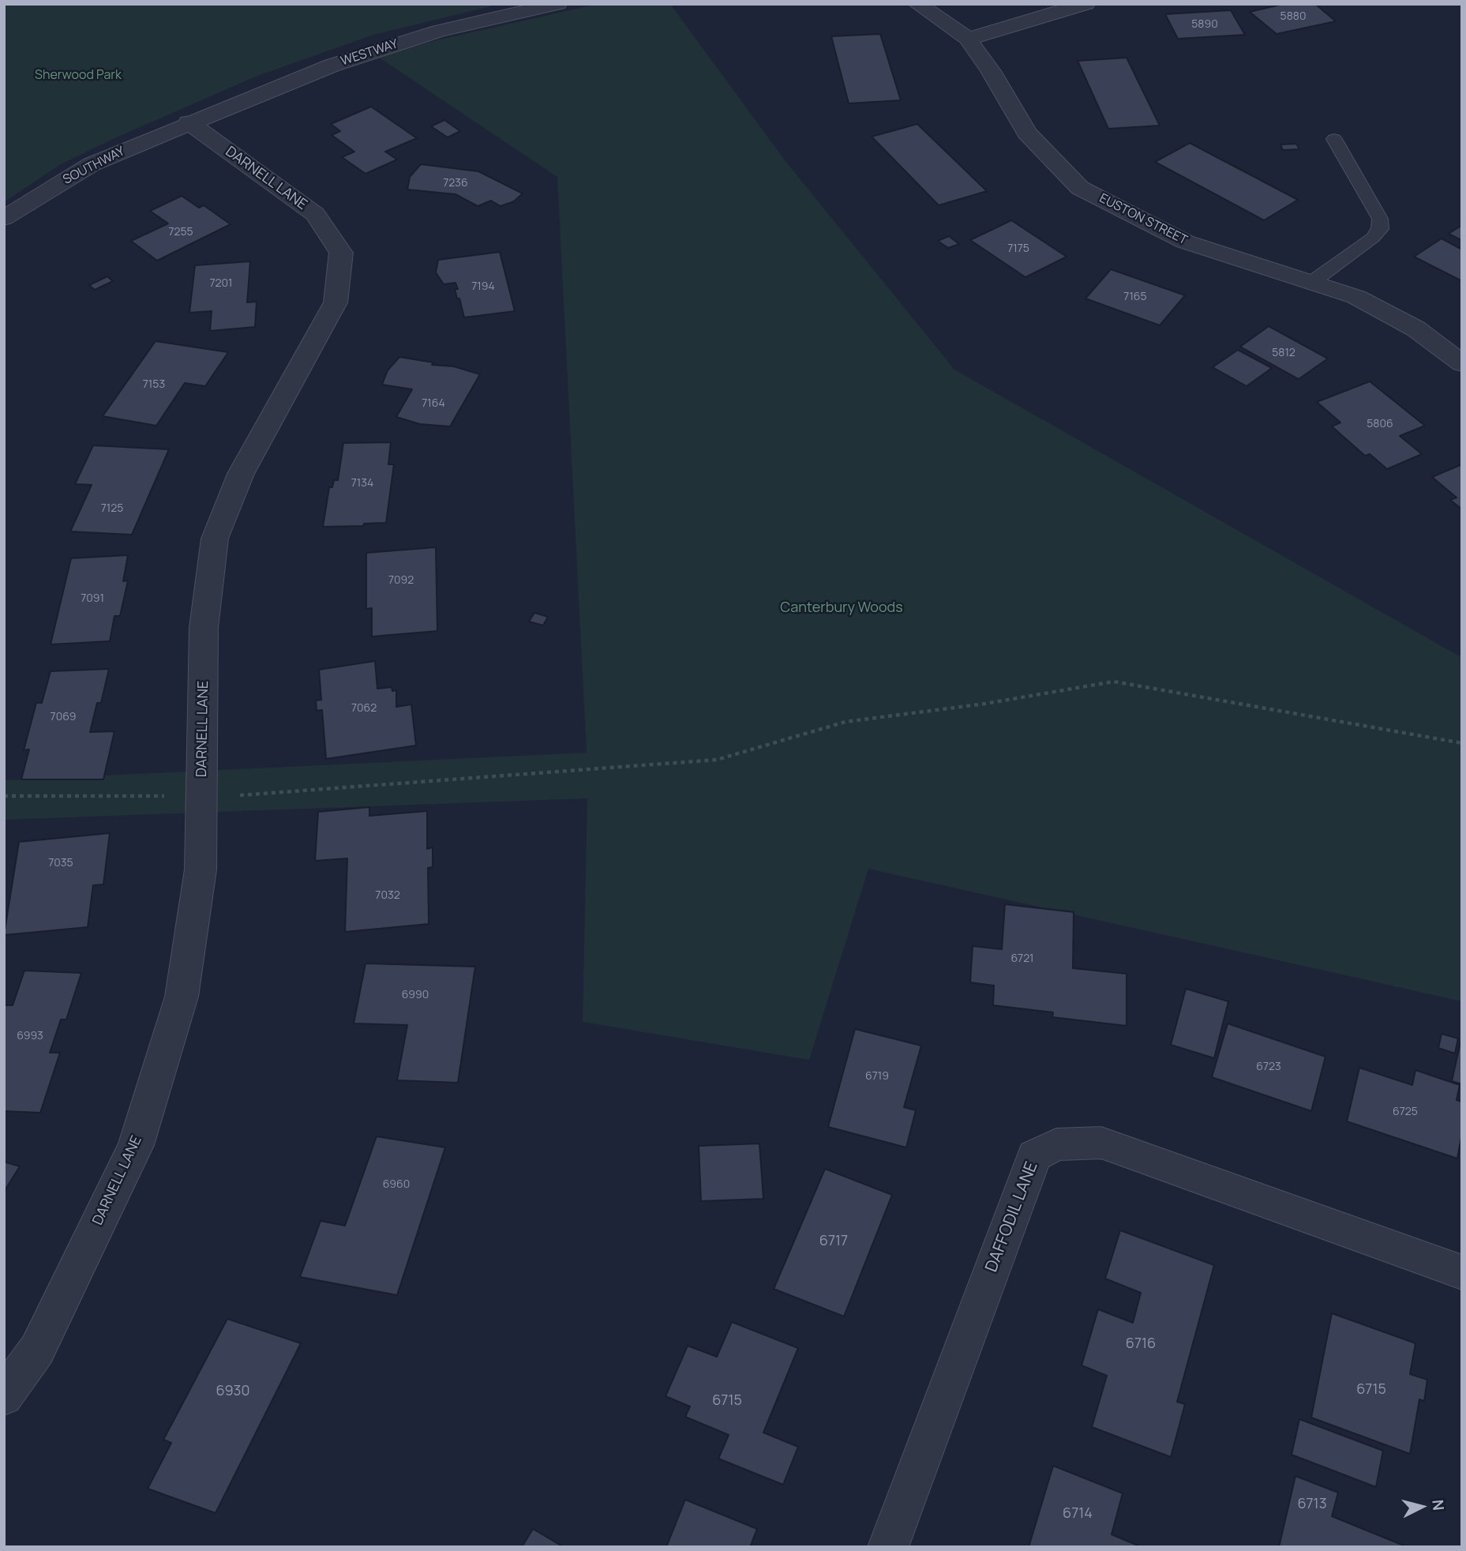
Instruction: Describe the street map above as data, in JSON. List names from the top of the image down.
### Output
{
  "streets": {
    "street": [
      "WESTWAY",
      "SOUTHWAY",
      "DARNELL LANE",
      "EUSTON STREET",
      "DAFFODIL LANE"
    ]
  },
  "crossings": [
    ["WESTWAY", "SOUTHWAY"],
    ["WESTWAY", "DARNELL LANE"],
    ["SOUTHWAY", "DARNELL LANE"]
  ],
  "parks": ["Sherwood Park", "Canterbury Woods"],
  "house_numbers": [
    "5880",
    "5890",
    "7236",
    "7255",
    "7175",
    "7201",
    "7194",
    "7165",
    "5812",
    "7153",
    "7164",
    "5806",
    "7134",
    "7125",
    "7092",
    "7091",
    "7062",
    "7069",
    "7035",
    "7032",
    "6721",
    "6990",
    "6993",
    "6723",
    "6719",
    "6725",
    "6960",
    "6717",
    "6716",
    "6715",
    "6930",
    "6715",
    "6713",
    "6714"
  ],
  "north": "right"
}
